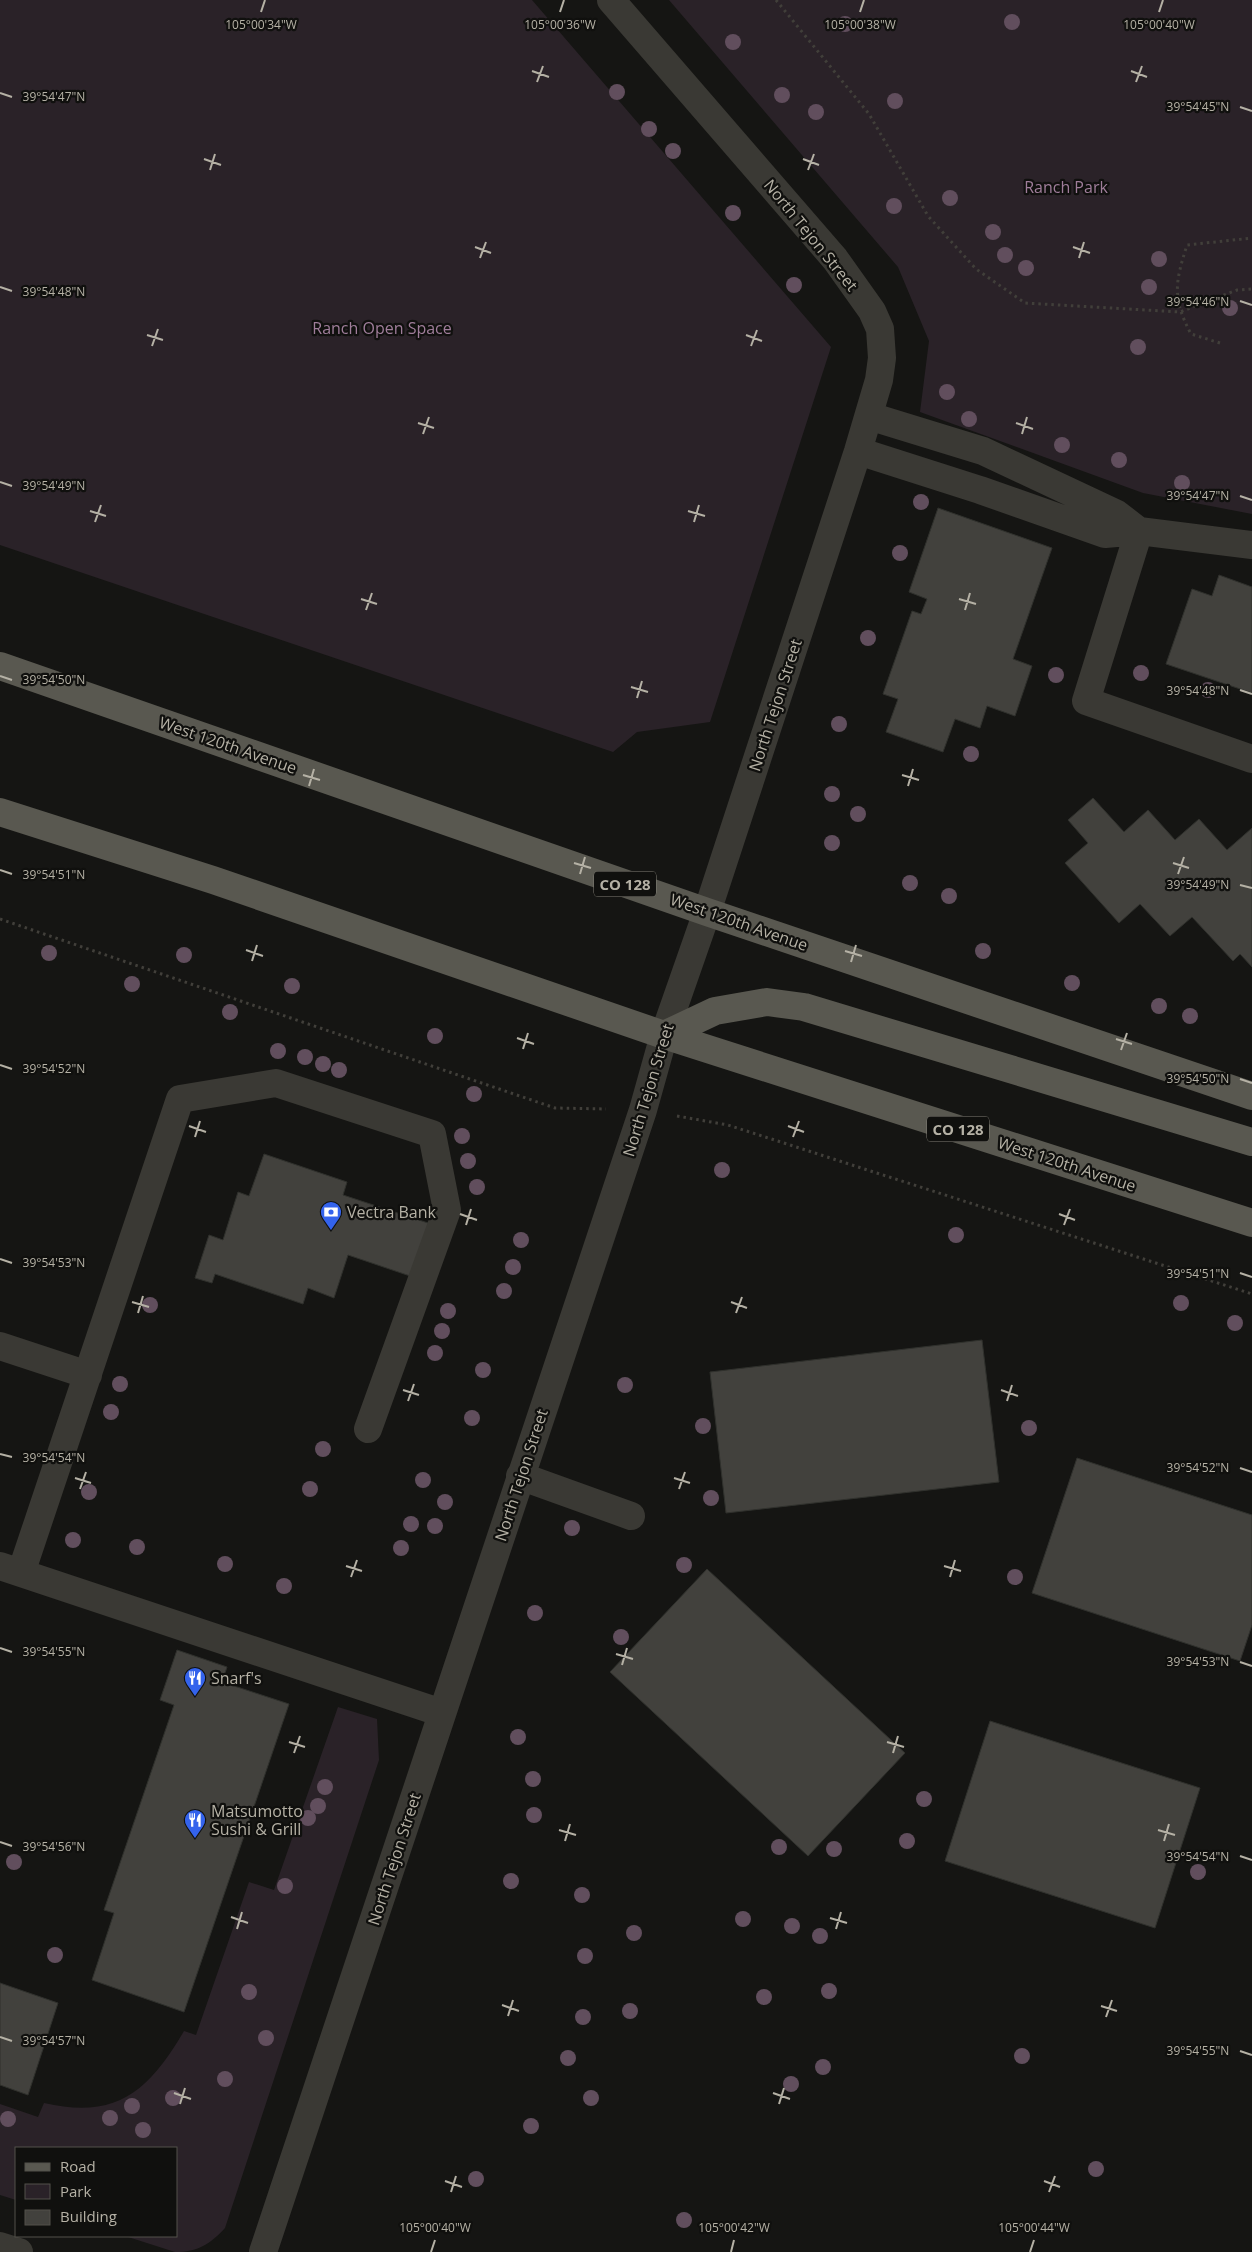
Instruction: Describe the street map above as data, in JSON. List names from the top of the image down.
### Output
{
  "streets": {
    "main road": ["West 120th Avenue", "CO 128"],
    "street": ["North Tejon Street"]
  },
  "crossings": [
    ["North Tejon Street", "West 120th Avenue"]
  ],
  "parks": ["Ranch Park", "Ranch Open Space"],
  "places": {
    "bank": ["Vectra Bank"],
    "restaurant": ["Snarf's", "Matsumotto Sushi & Grill"]
  },
  "legend": ["Road", "Park", "Building"],
  "coordinates": [
    "105°00'34\"W",
    "105°00'36\"W",
    "105°00'38\"W",
    "105°00'40\"W",
    "39°54'47\"N",
    "39°54'45\"N",
    "39°54'48\"N",
    "39°54'46\"N",
    "39°54'49\"N",
    "39°54'50\"N",
    "39°54'51\"N",
    "39°54'52\"N",
    "39°54'53\"N",
    "39°54'54\"N",
    "39°54'55\"N",
    "39°54'56\"N",
    "39°54'57\"N",
    "105°00'42\"W",
    "105°00'44\"W"
  ]
}
